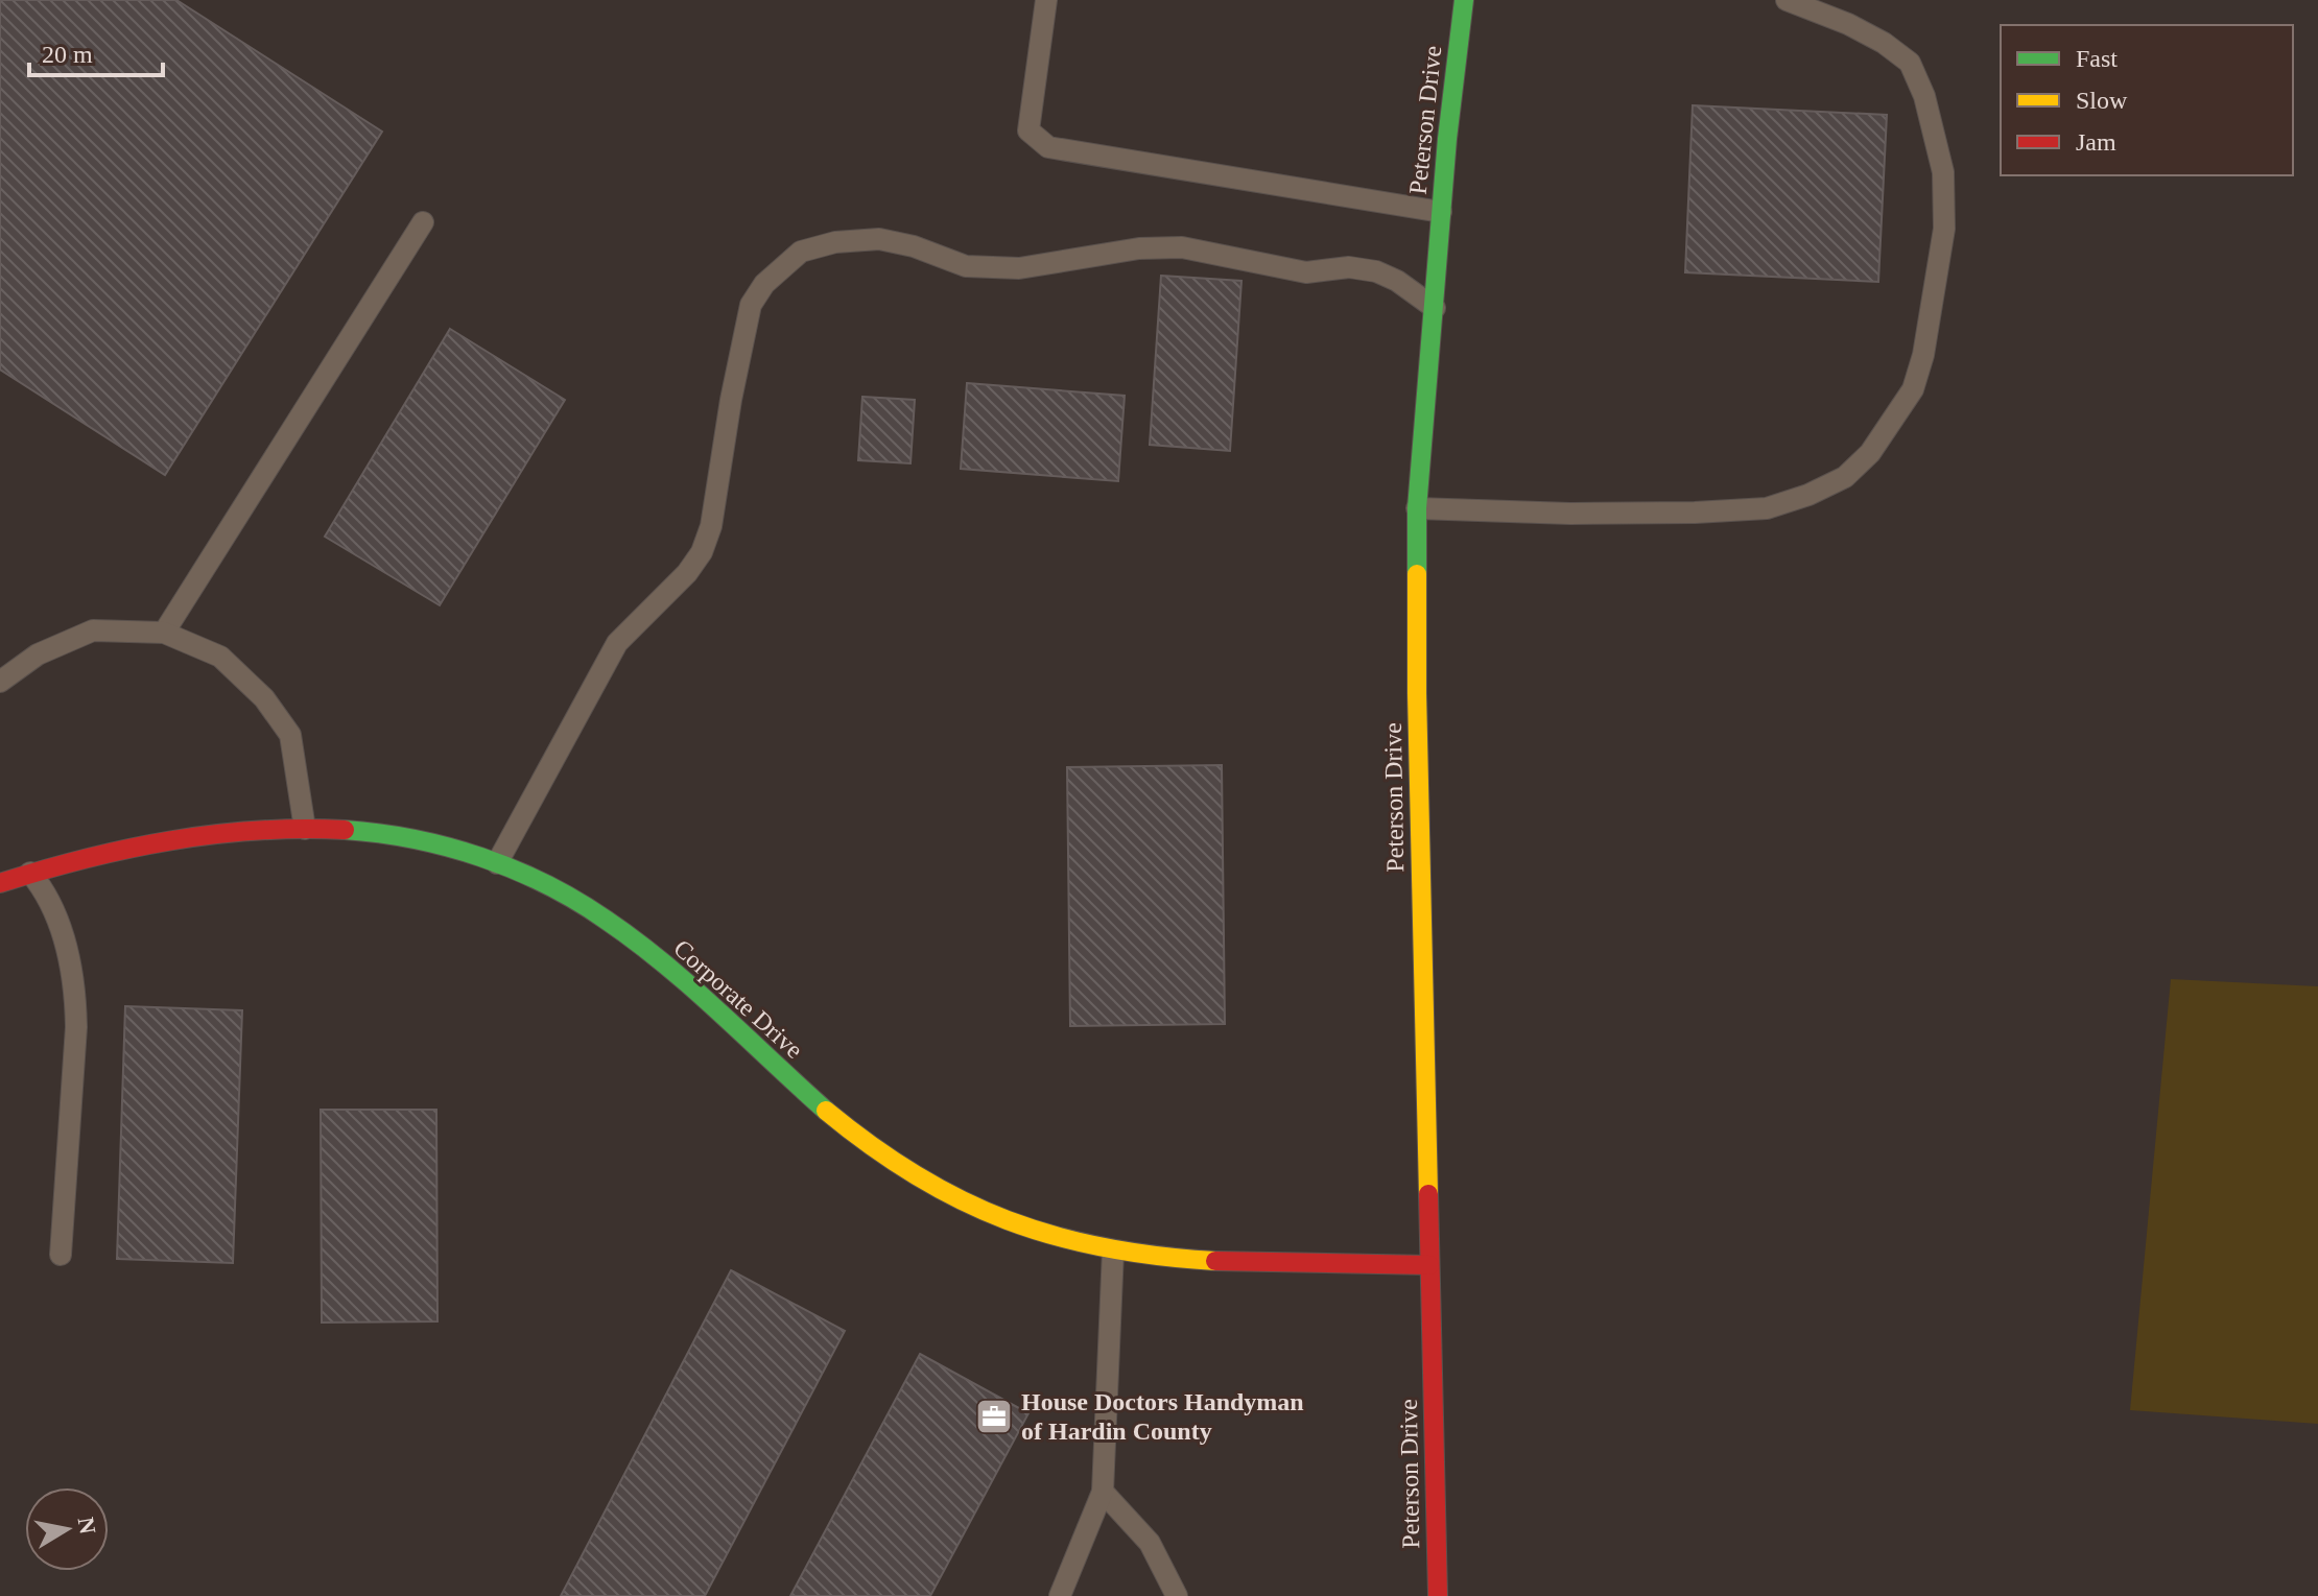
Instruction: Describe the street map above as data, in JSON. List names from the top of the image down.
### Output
{
  "streets": {
    "street": ["Peterson Drive", "Corporate Drive"]
  },
  "crossings": [
    ["Peterson Drive", "Corporate Drive"]
  ],
  "places": {
    "office": ["House Doctors Handyman of Hardin County"]
  },
  "legend": ["Fast", "Slow", "Jam"],
  "scale_bar": "20 m",
  "north": "right"
}
